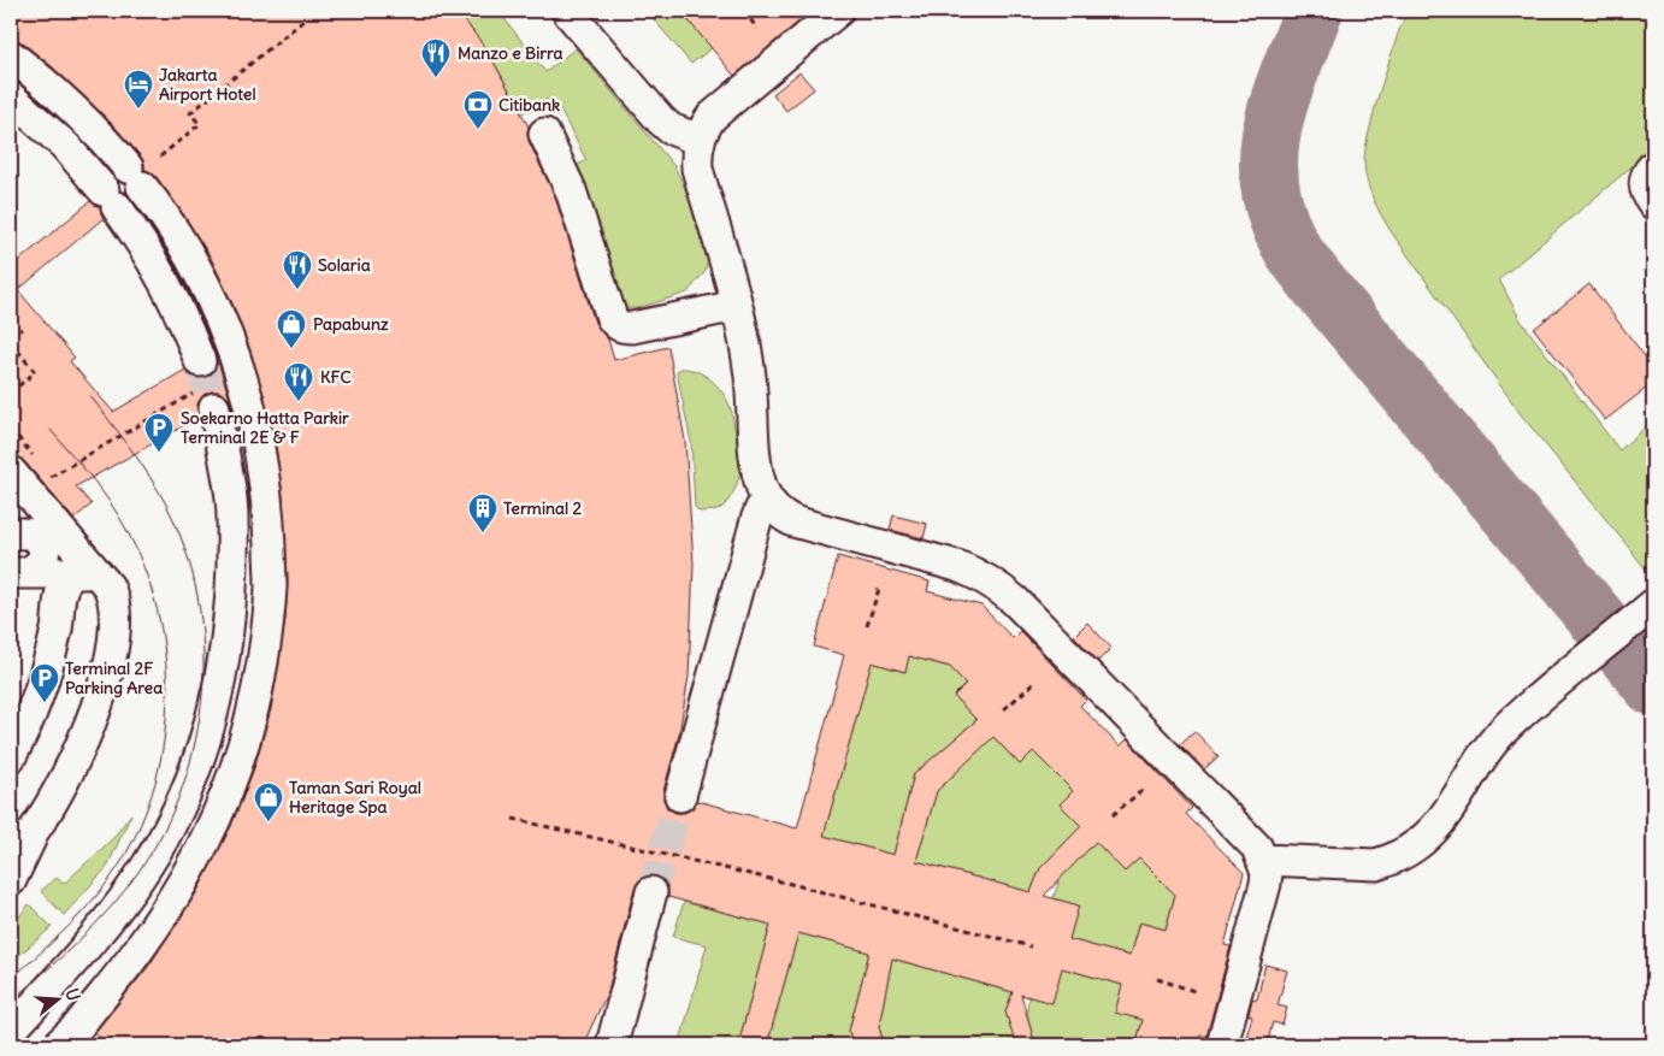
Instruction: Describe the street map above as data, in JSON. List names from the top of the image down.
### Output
{
  "places": {
    "restaurant": ["Manzo e Birra", "Solaria", "KFC"],
    "hotel": ["Jakarta Airport Hotel"],
    "bank": ["Citibank"],
    "shop": ["Papabunz", "Taman Sari Royal Heritage Spa"],
    "parking": ["Soekarno Hatta Parkir Terminal 2E & F", "Terminal 2F Parking Area"],
    "building": ["Terminal 2"]
  },
  "north": "right"
}
